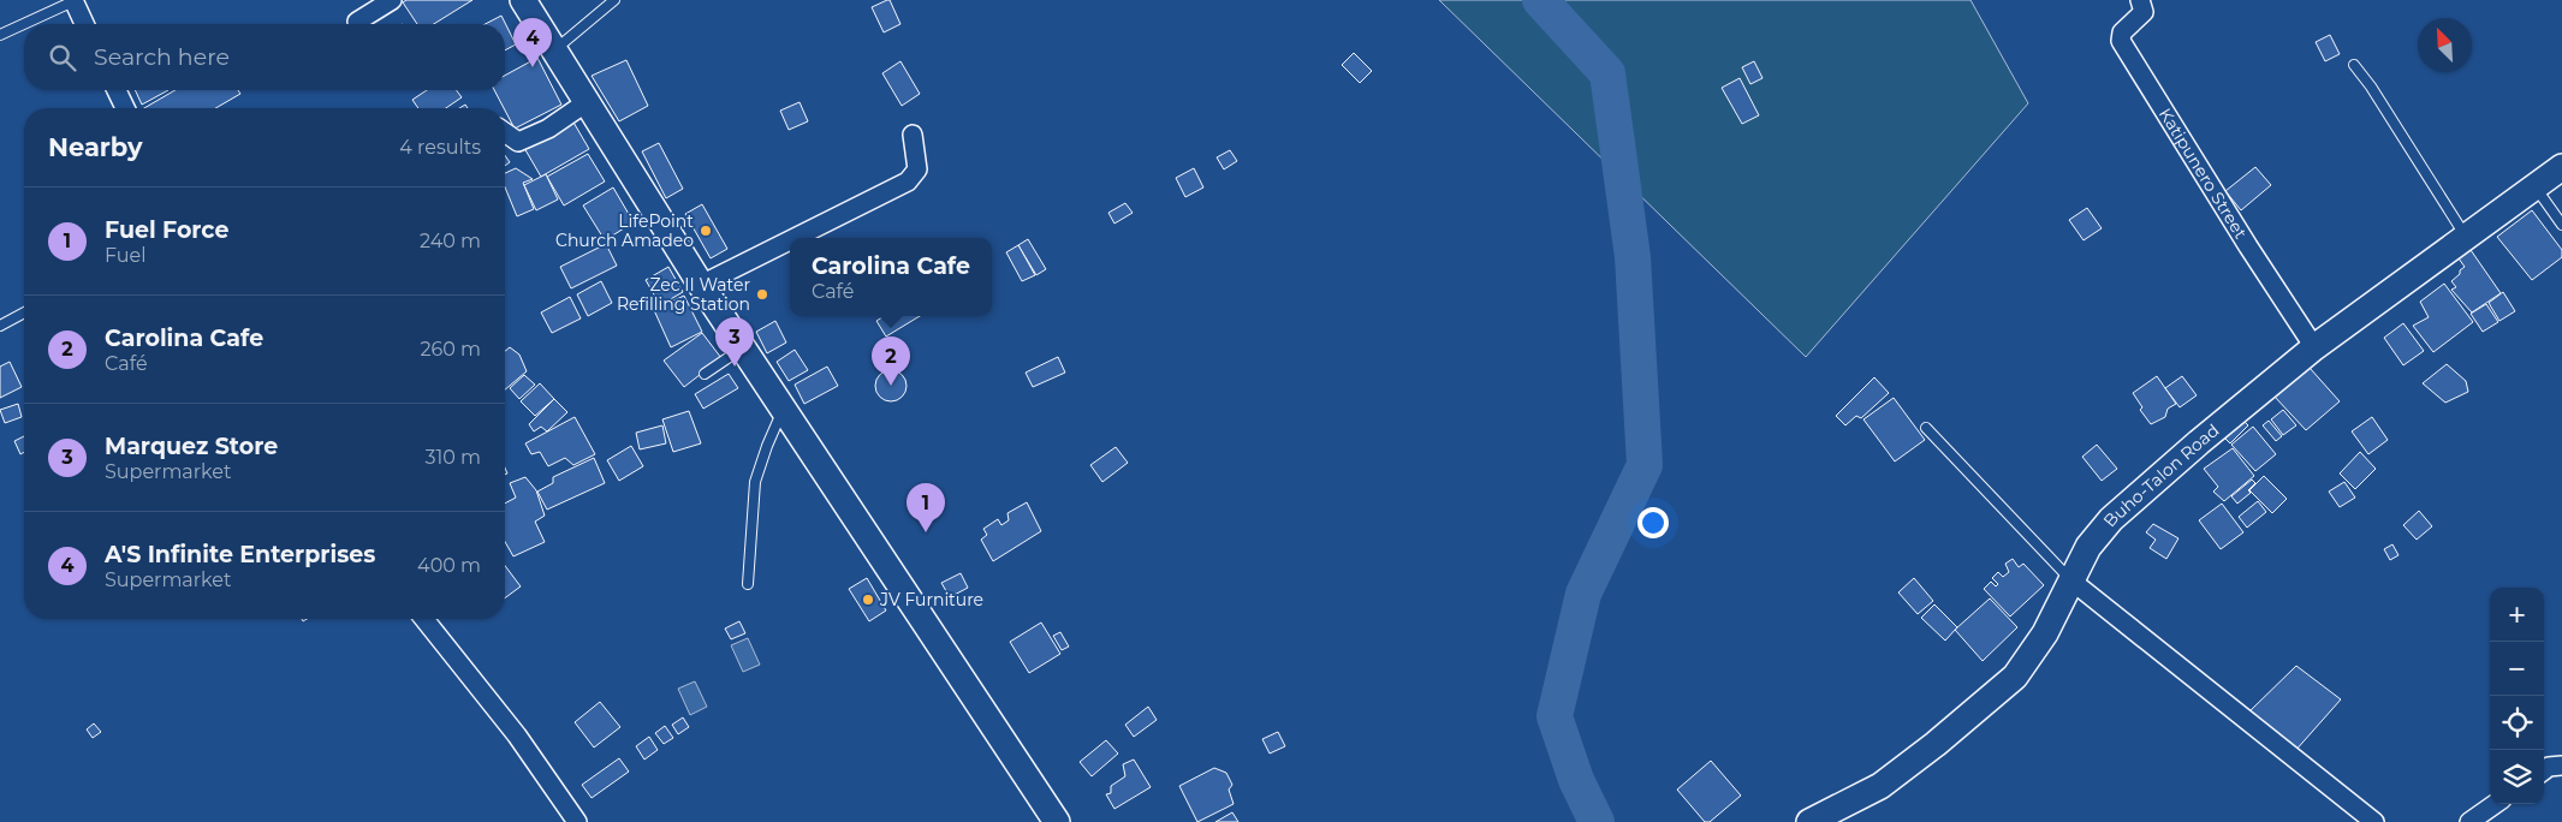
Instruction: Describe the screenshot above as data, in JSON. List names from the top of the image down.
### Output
{
  "streets": {
    "street": ["Katipunero Street", "Buho-Talon Road"]
  },
  "crossings": [
    ["Katipunero Street", "Buho-Talon Road"]
  ],
  "places": ["LifePoint Church Amadeo", "Zec II Water Refilling Station", "JV Furniture"],
  "north": "top left",
  "page": {
    "pins": [
      "4",
      "3",
      "2",
      "1"
    ],
    "search": "Search here",
    "heading": ["Nearby", "4 results"],
    "list": [
      {
        "mark": "1",
        "name": "Fuel Force",
        "note": "Fuel",
        "value": "240 m"
      },
      {
        "mark": "2",
        "name": "Carolina Cafe",
        "note": "Café",
        "value": "260 m"
      },
      {
        "mark": "3",
        "name": "Marquez Store",
        "note": "Supermarket",
        "value": "310 m"
      },
      {
        "mark": "4",
        "name": "A'S Infinite Enterprises",
        "note": "Supermarket",
        "value": "400 m"
      }
    ],
    "popup": ["Carolina Cafe", "Café"],
    "map_buttons": ["+", "−"]
  }
}
